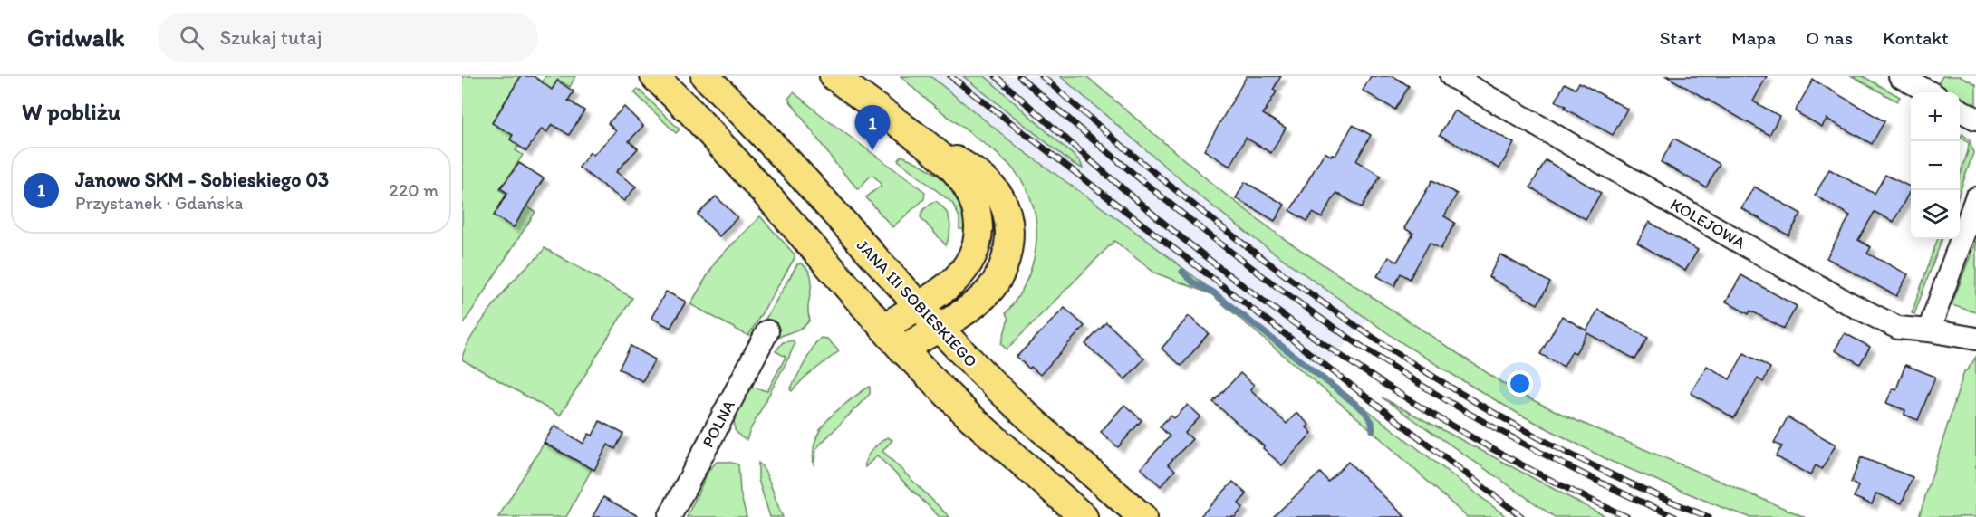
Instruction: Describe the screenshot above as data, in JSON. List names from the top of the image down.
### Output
{
  "streets": {
    "main road": ["JANA III SOBIESKIEGO"],
    "street": ["KOLEJOWA", "POLNA"]
  },
  "page": {
    "header": "Gridwalk",
    "search": "Szukaj tutaj",
    "nav": [
      "Start",
      "Mapa",
      "O nas",
      "Kontakt"
    ],
    "heading": "W pobliżu",
    "map_buttons": ["+", "−"],
    "pins": "1",
    "list": [
      {
        "mark": "1",
        "name": "Janowo SKM - Sobieskiego 03",
        "note": "Przystanek · Gdańska",
        "value": "220 m"
      }
    ]
  }
}
